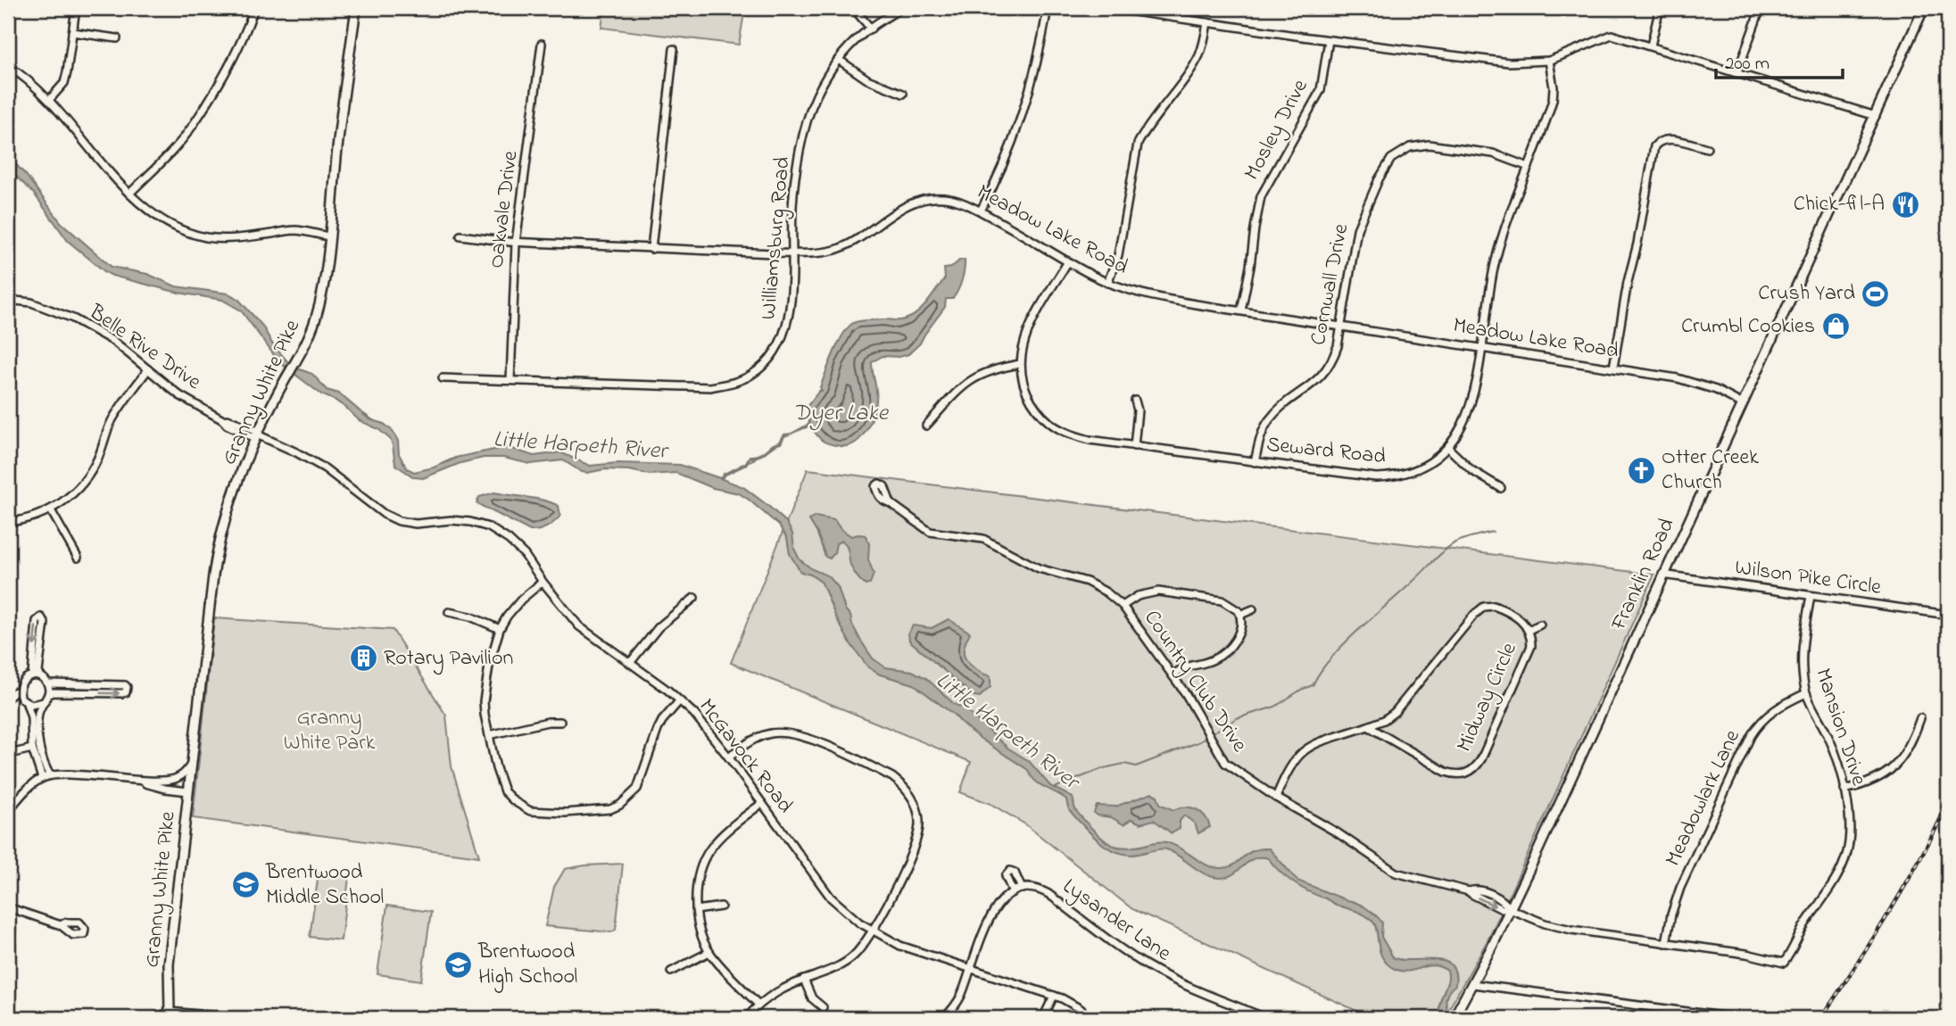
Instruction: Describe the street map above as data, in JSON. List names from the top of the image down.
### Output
{
  "streets": {
    "main road": ["Granny White Pike", "Franklin Road"],
    "street": [
      "Mosley Drive",
      "Oakvale Drive",
      "Meadow Lake Road",
      "Williamsburg Road",
      "Cornwall Drive",
      "Belle Rive Drive",
      "Seward Road",
      "Wilson Pike Circle",
      "Country Club Drive",
      "Midway Circle",
      "Mansion Drive",
      "McGavock Road",
      "Meadowlark Lane",
      "Lysander Lane"
    ]
  },
  "crossings": [
    ["Mosley Drive", "Meadow Lake Road"],
    ["Oakvale Drive", "Meadow Lake Road"],
    ["Oakvale Drive", "Williamsburg Road"],
    ["Meadow Lake Road", "Williamsburg Road"],
    ["Meadow Lake Road", "Cornwall Drive"],
    ["Meadow Lake Road", "Seward Road"],
    ["Meadow Lake Road", "Franklin Road"],
    ["Cornwall Drive", "Seward Road"],
    ["Belle Rive Drive", "Granny White Pike"],
    ["Belle Rive Drive", "McGavock Road"],
    ["Granny White Pike", "McGavock Road"],
    ["Franklin Road", "Wilson Pike Circle"],
    ["Franklin Road", "Country Club Drive"],
    ["Wilson Pike Circle", "Mansion Drive"],
    ["Country Club Drive", "Midway Circle"],
    ["Country Club Drive", "Mansion Drive"],
    ["Country Club Drive", "Meadowlark Lane"],
    ["Mansion Drive", "Meadowlark Lane"]
  ],
  "water": ["Dyer Lake", "Little Harpeth River"],
  "parks": ["Granny White Park"],
  "places": {
    "restaurant": ["Chick-fil-A"],
    "sports": ["Crush Yard"],
    "shop": ["Crumbl Cookies"],
    "church": ["Otter Creek Church"],
    "building": ["Rotary Pavilion"],
    "school or university": ["Brentwood Middle School", "Brentwood High School"]
  },
  "scale_bar": "200 m"
}
